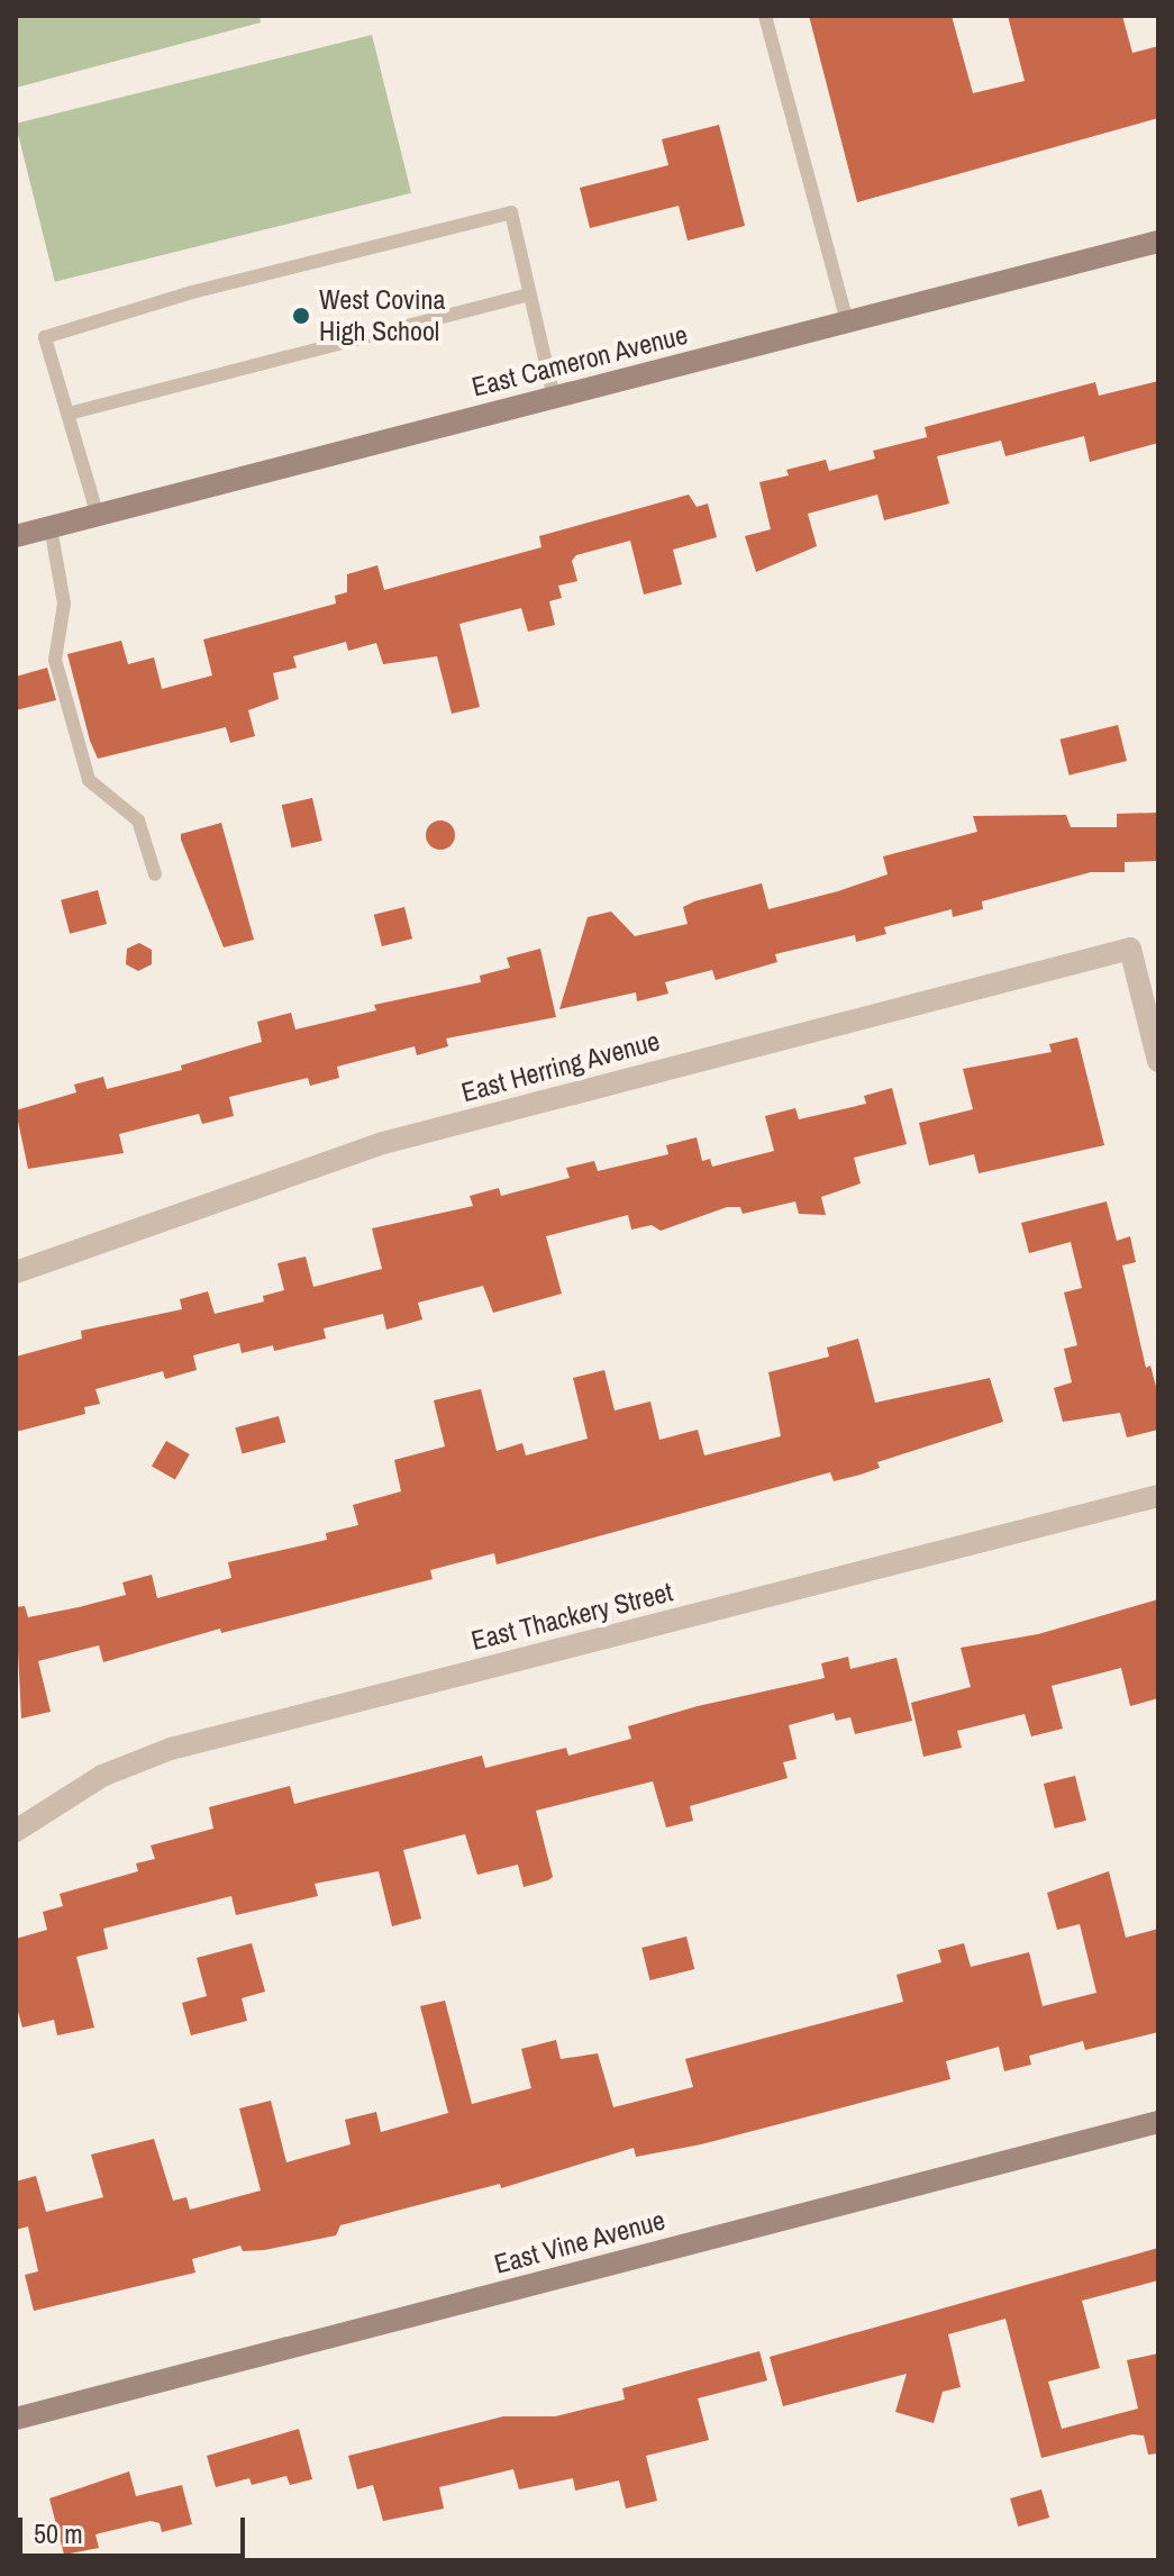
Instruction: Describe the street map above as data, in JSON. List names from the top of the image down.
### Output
{
  "streets": {
    "main road": ["East Cameron Avenue", "East Vine Avenue"],
    "street": ["East Herring Avenue", "East Thackery Street"]
  },
  "places": ["West Covina High School"],
  "scale_bar": "50 m"
}
